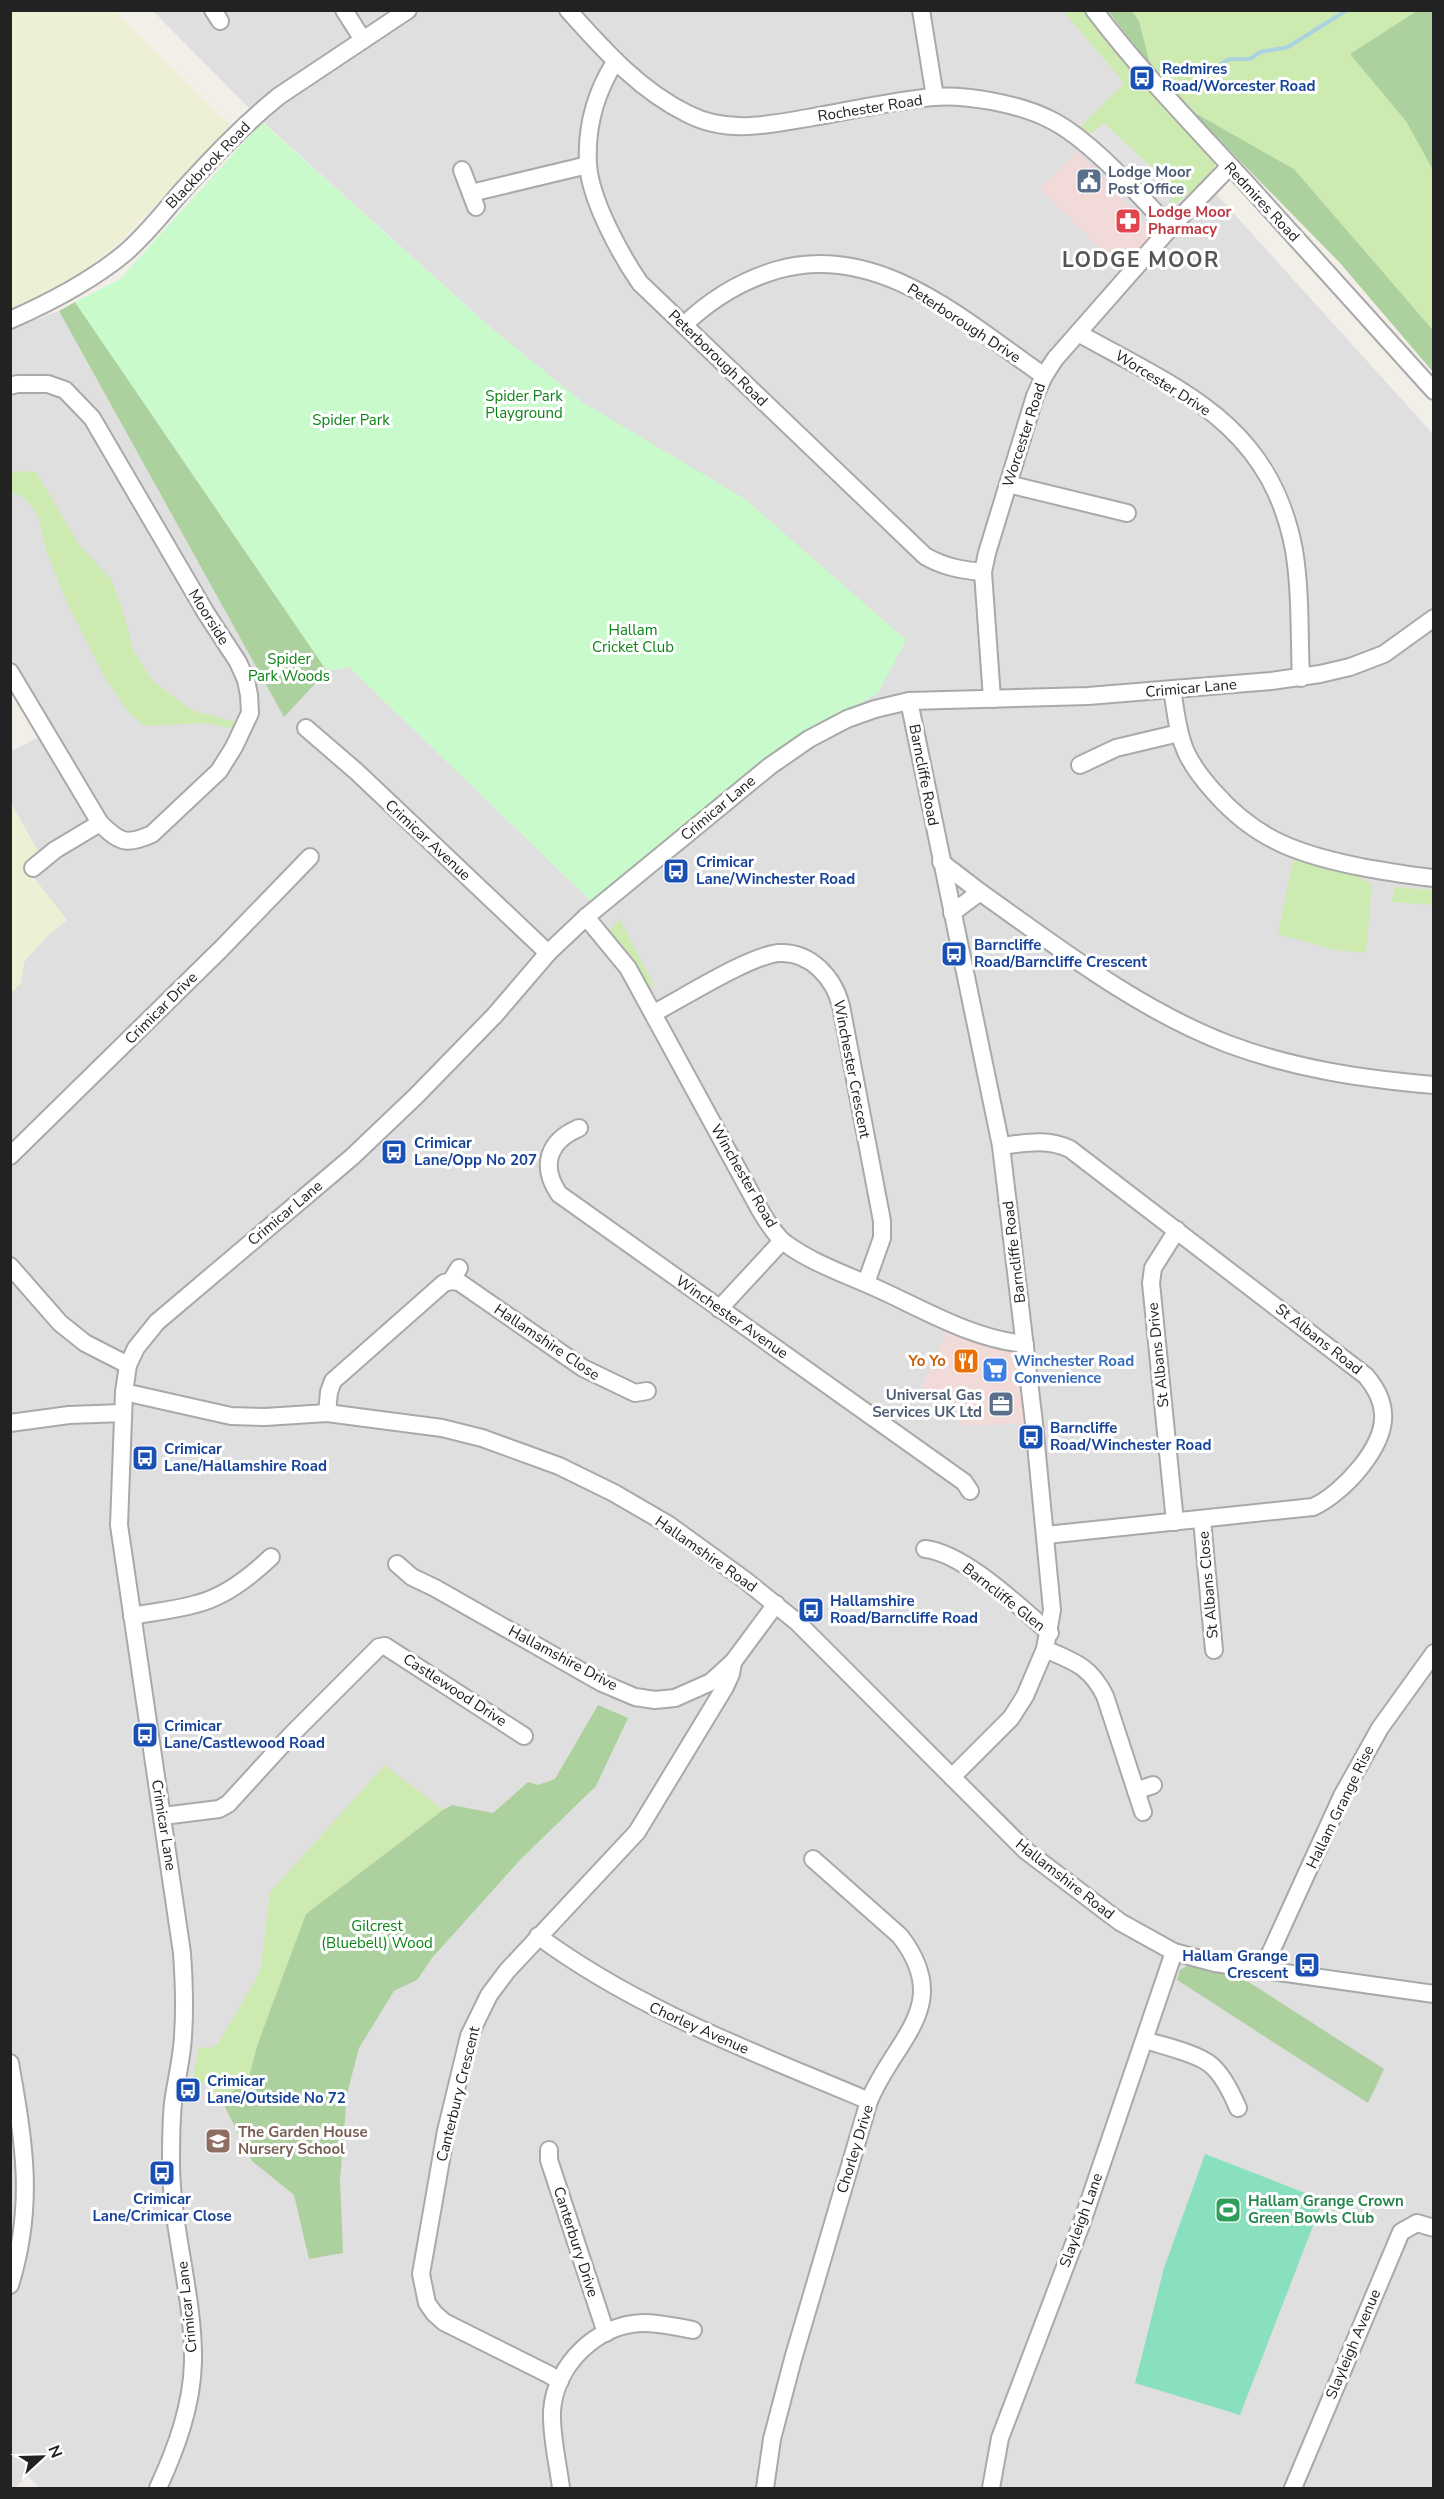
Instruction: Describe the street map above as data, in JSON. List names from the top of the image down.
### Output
{
  "streets": {
    "street": [
      "Rochester Road",
      "Blackbrook Road",
      "Redmires Road",
      "Peterborough Drive",
      "Peterborough Road",
      "Worcester Drive",
      "Worcester Road",
      "Moorside",
      "Crimicar Lane",
      "Barncliffe Road",
      "Crimicar Avenue",
      "Crimicar Drive",
      "Winchester Crescent",
      "Winchester Road",
      "Winchester Avenue",
      "St Albans Road",
      "Hallamshire Close",
      "St Albans Drive",
      "Hallamshire Road",
      "St Albans Close",
      "Barncliffe Glen",
      "Hallamshire Drive",
      "Castlewood Drive",
      "Hallam Grange Rise",
      "Chorley Avenue",
      "Canterbury Crescent",
      "Chorley Drive",
      "Slayleigh Lane",
      "Canterbury Drive",
      "Slayleigh Avenue"
    ]
  },
  "crossings": [
    ["Rochester Road", "Peterborough Road"],
    ["Rochester Road", "Worcester Road"],
    ["Redmires Road", "Worcester Road"],
    ["Peterborough Drive", "Peterborough Road"],
    ["Peterborough Drive", "Worcester Road"],
    ["Peterborough Road", "Worcester Road"],
    ["Worcester Drive", "Worcester Road"],
    ["Worcester Drive", "Crimicar Lane"],
    ["Worcester Road", "Crimicar Lane"],
    ["Crimicar Lane", "Barncliffe Road"],
    ["Crimicar Lane", "Crimicar Avenue"],
    ["Crimicar Lane", "Winchester Road"],
    ["Crimicar Lane", "Hallamshire Road"],
    ["Crimicar Lane", "Castlewood Drive"],
    ["Barncliffe Road", "Winchester Road"],
    ["Barncliffe Road", "St Albans Road"],
    ["Barncliffe Road", "Hallamshire Road"],
    ["Barncliffe Road", "Barncliffe Glen"],
    ["Winchester Crescent", "Winchester Road"],
    ["St Albans Road", "St Albans Drive"],
    ["St Albans Road", "St Albans Close"],
    ["Hallamshire Close", "Hallamshire Road"],
    ["Hallamshire Road", "Hallamshire Drive"],
    ["Hallamshire Road", "Slayleigh Lane"],
    ["Hallamshire Drive", "Canterbury Crescent"],
    ["Chorley Avenue", "Canterbury Crescent"],
    ["Chorley Avenue", "Chorley Drive"]
  ],
  "districts": ["LODGE MOOR"],
  "parks": [
    "Spider Park Playground",
    "Spider Park",
    "Hallam Cricket Club",
    "Spider Park Woods",
    "Gilcrest (Bluebell) Wood"
  ],
  "places": {
    "bus stop": [
      "Redmires Road/Worcester Road",
      "Crimicar Lane/Winchester Road",
      "Barncliffe Road/Barncliffe Crescent",
      "Crimicar Lane/Opp No 207",
      "Barncliffe Road/Winchester Road",
      "Crimicar Lane/Hallamshire Road",
      "Hallamshire Road/Barncliffe Road",
      "Crimicar Lane/Castlewood Road",
      "Hallam Grange Crescent",
      "Crimicar Lane/Outside No 72",
      "Crimicar Lane/Crimicar Close"
    ],
    "public building": ["Lodge Moor Post Office"],
    "pharmacy": ["Lodge Moor Pharmacy"],
    "restaurant": ["Yo Yo"],
    "supermarket": ["Winchester Road Convenience"],
    "office": ["Universal Gas Services UK Ltd"],
    "school or university": ["The Garden House Nursery School"],
    "sports": ["Hallam Grange Crown Green Bowls Club"]
  },
  "north": "right"
}
